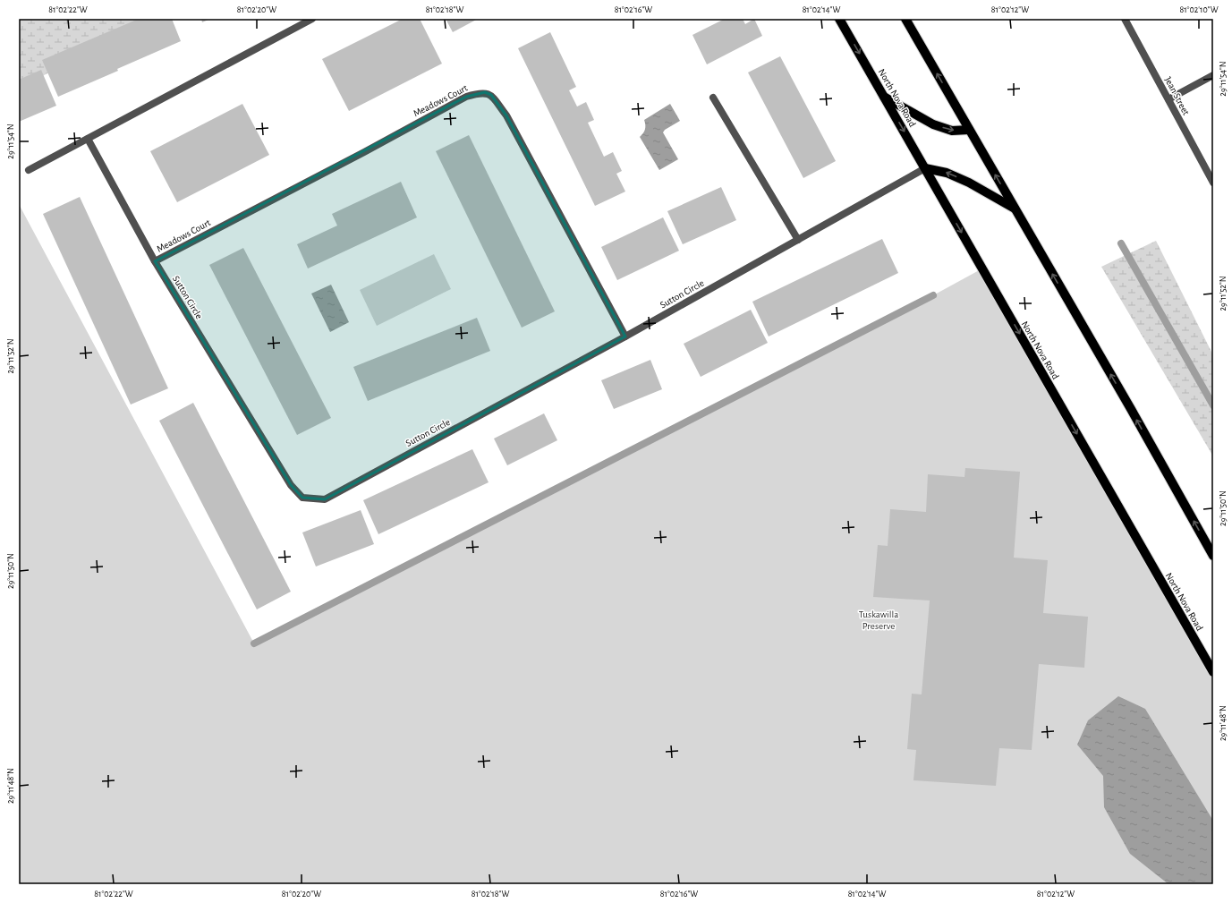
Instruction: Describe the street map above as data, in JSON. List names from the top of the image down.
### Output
{
  "streets": {
    "main road": ["North Nova Road"],
    "street": ["Jean Street", "Meadows Court", "Sutton Circle"]
  },
  "crossings": [
    ["North Nova Road", "Sutton Circle"],
    ["Meadows Court", "Sutton Circle"]
  ],
  "parks": ["Tuskawilla Preserve"],
  "coordinates": [
    "81°02'22\"W",
    "81°02'20\"W",
    "81°02'18\"W",
    "81°02'16\"W",
    "81°02'14\"W",
    "81°02'12\"W",
    "81°02'10\"W",
    "29°11'54\"N",
    "29°11'52\"N",
    "29°11'50\"N",
    "29°11'48\"N"
  ]
}
